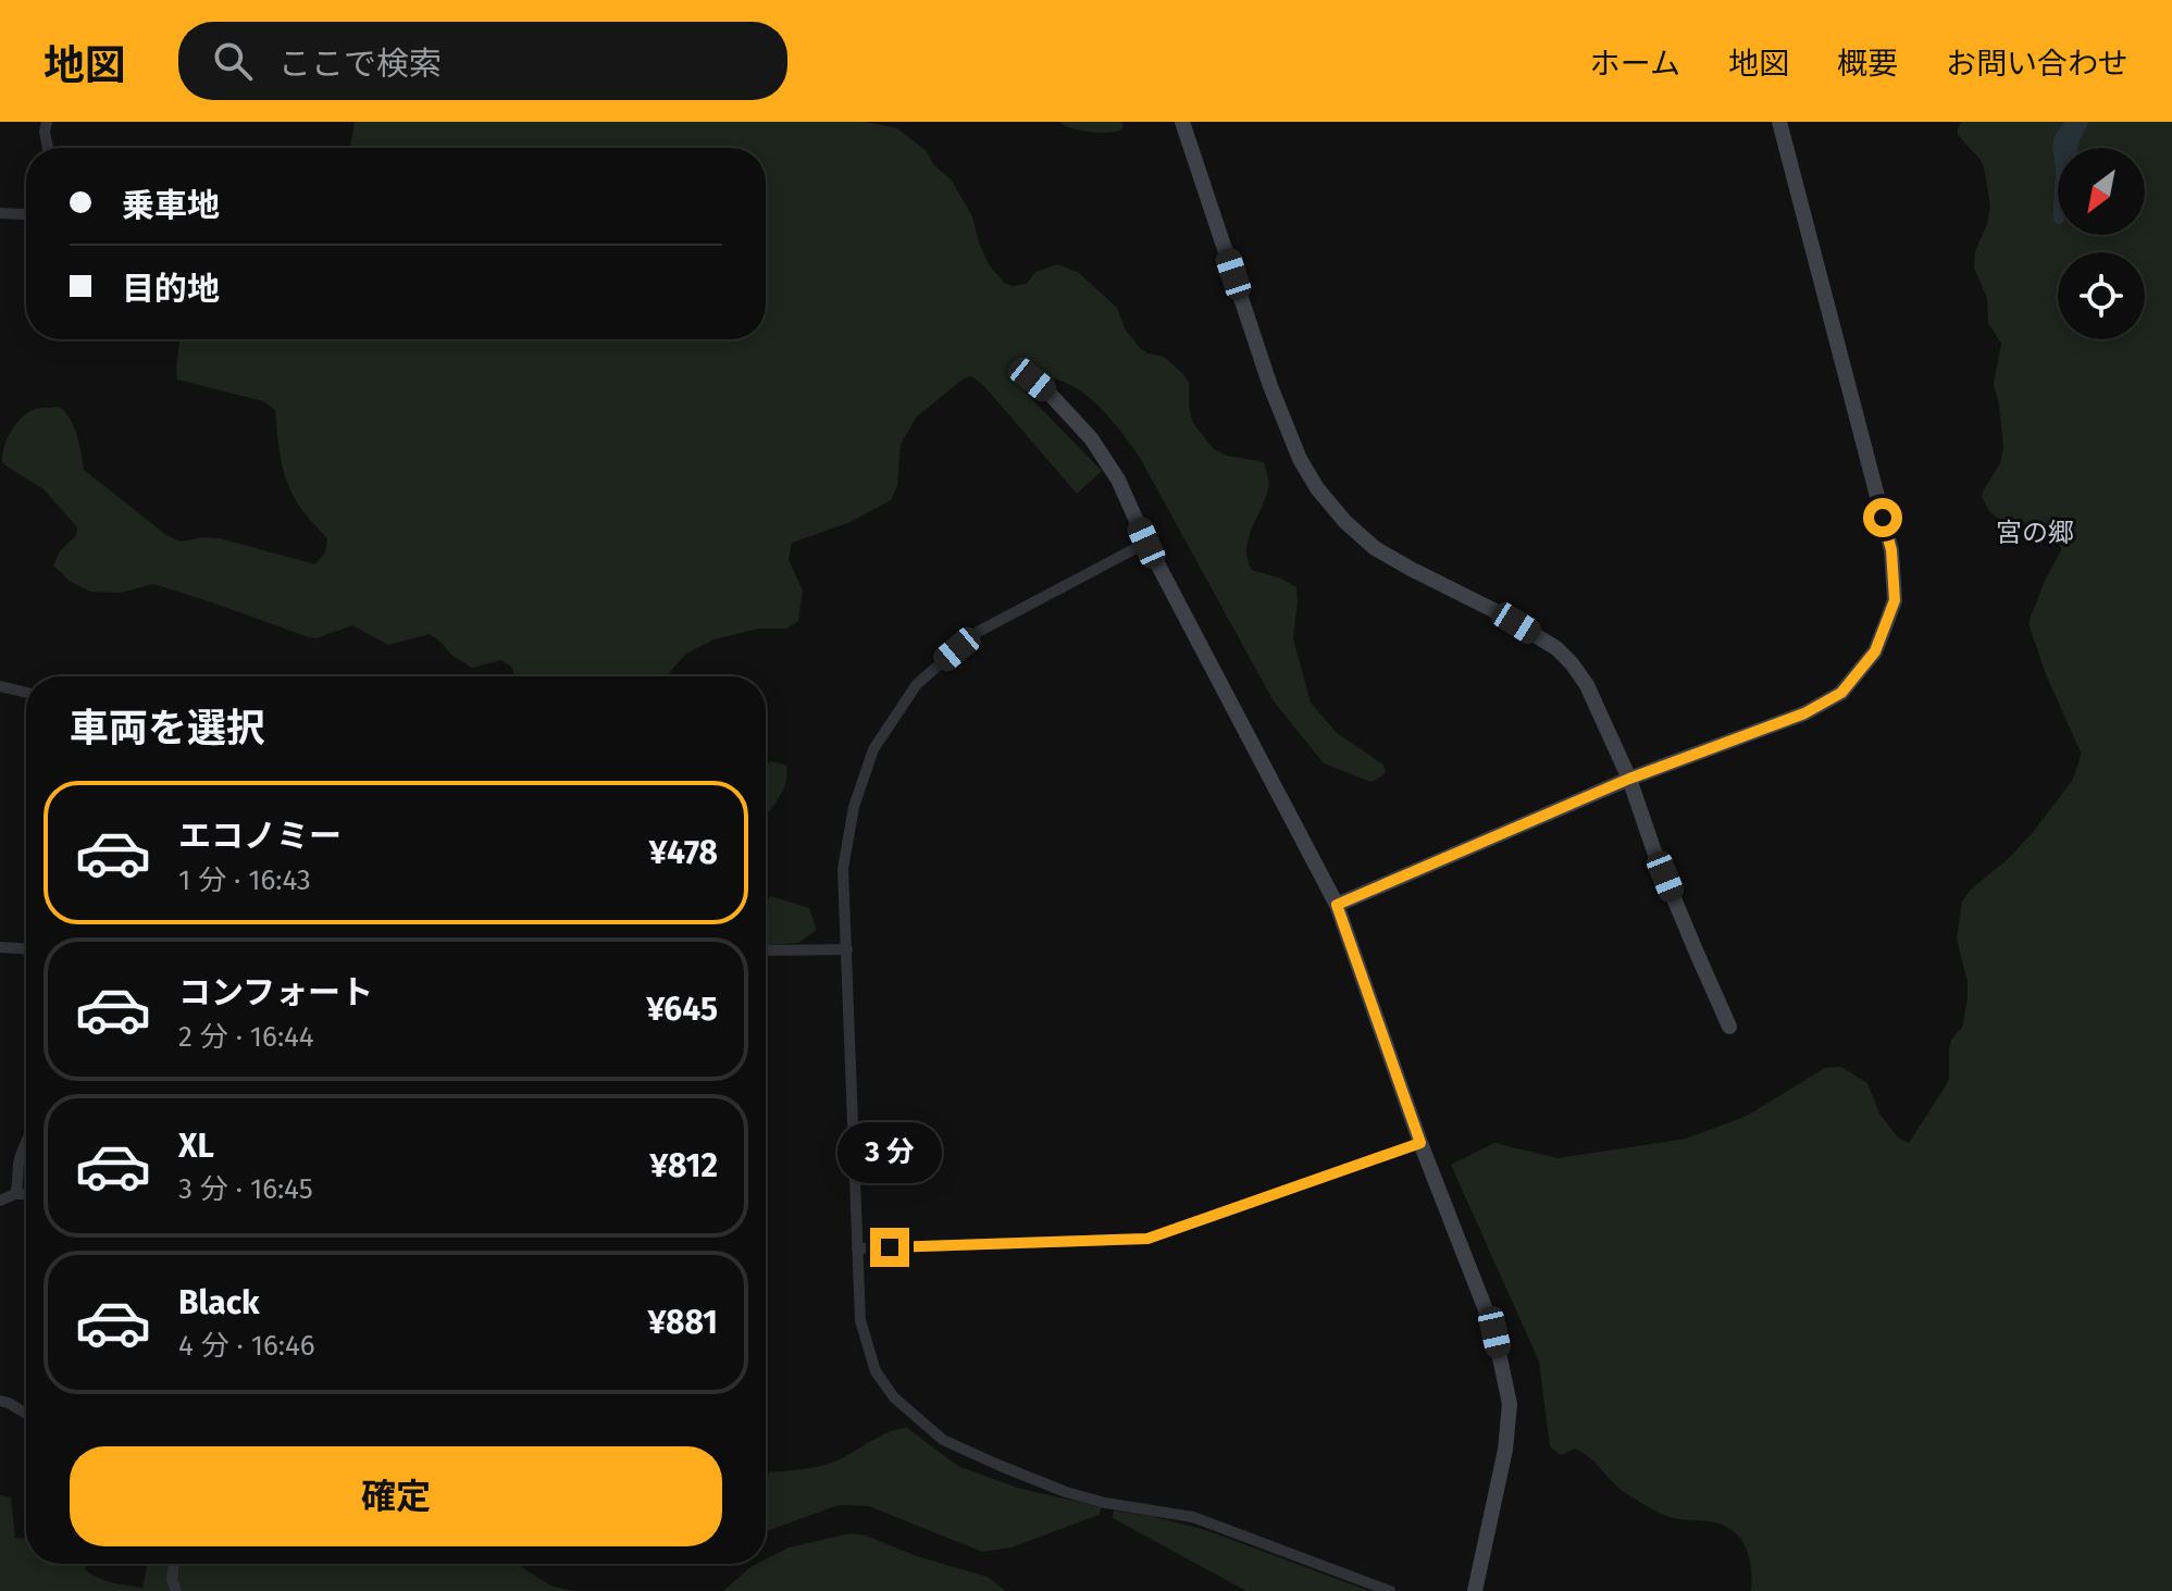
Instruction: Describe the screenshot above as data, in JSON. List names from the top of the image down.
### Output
{
  "districts": ["宮の郷"],
  "north": "bottom left",
  "page": {
    "header": "地図",
    "search": "ここで検索",
    "nav": [
      "ホーム",
      "地図",
      "概要",
      "お問い合わせ"
    ],
    "banner": ["乗車地", "目的地"],
    "heading": "車両を選択",
    "list": [
      {
        "name": "エコノミー",
        "note": "1 分 · 16:43",
        "value": "¥478"
      },
      {
        "name": "コンフォート",
        "note": "2 分 · 16:44",
        "value": "¥645"
      },
      {
        "name": "XL",
        "note": "3 分 · 16:45",
        "value": "¥812"
      },
      {
        "name": "Black",
        "note": "4 分 · 16:46",
        "value": "¥881"
      }
    ],
    "bubble": "3 分",
    "buttons": "確定"
  }
}
